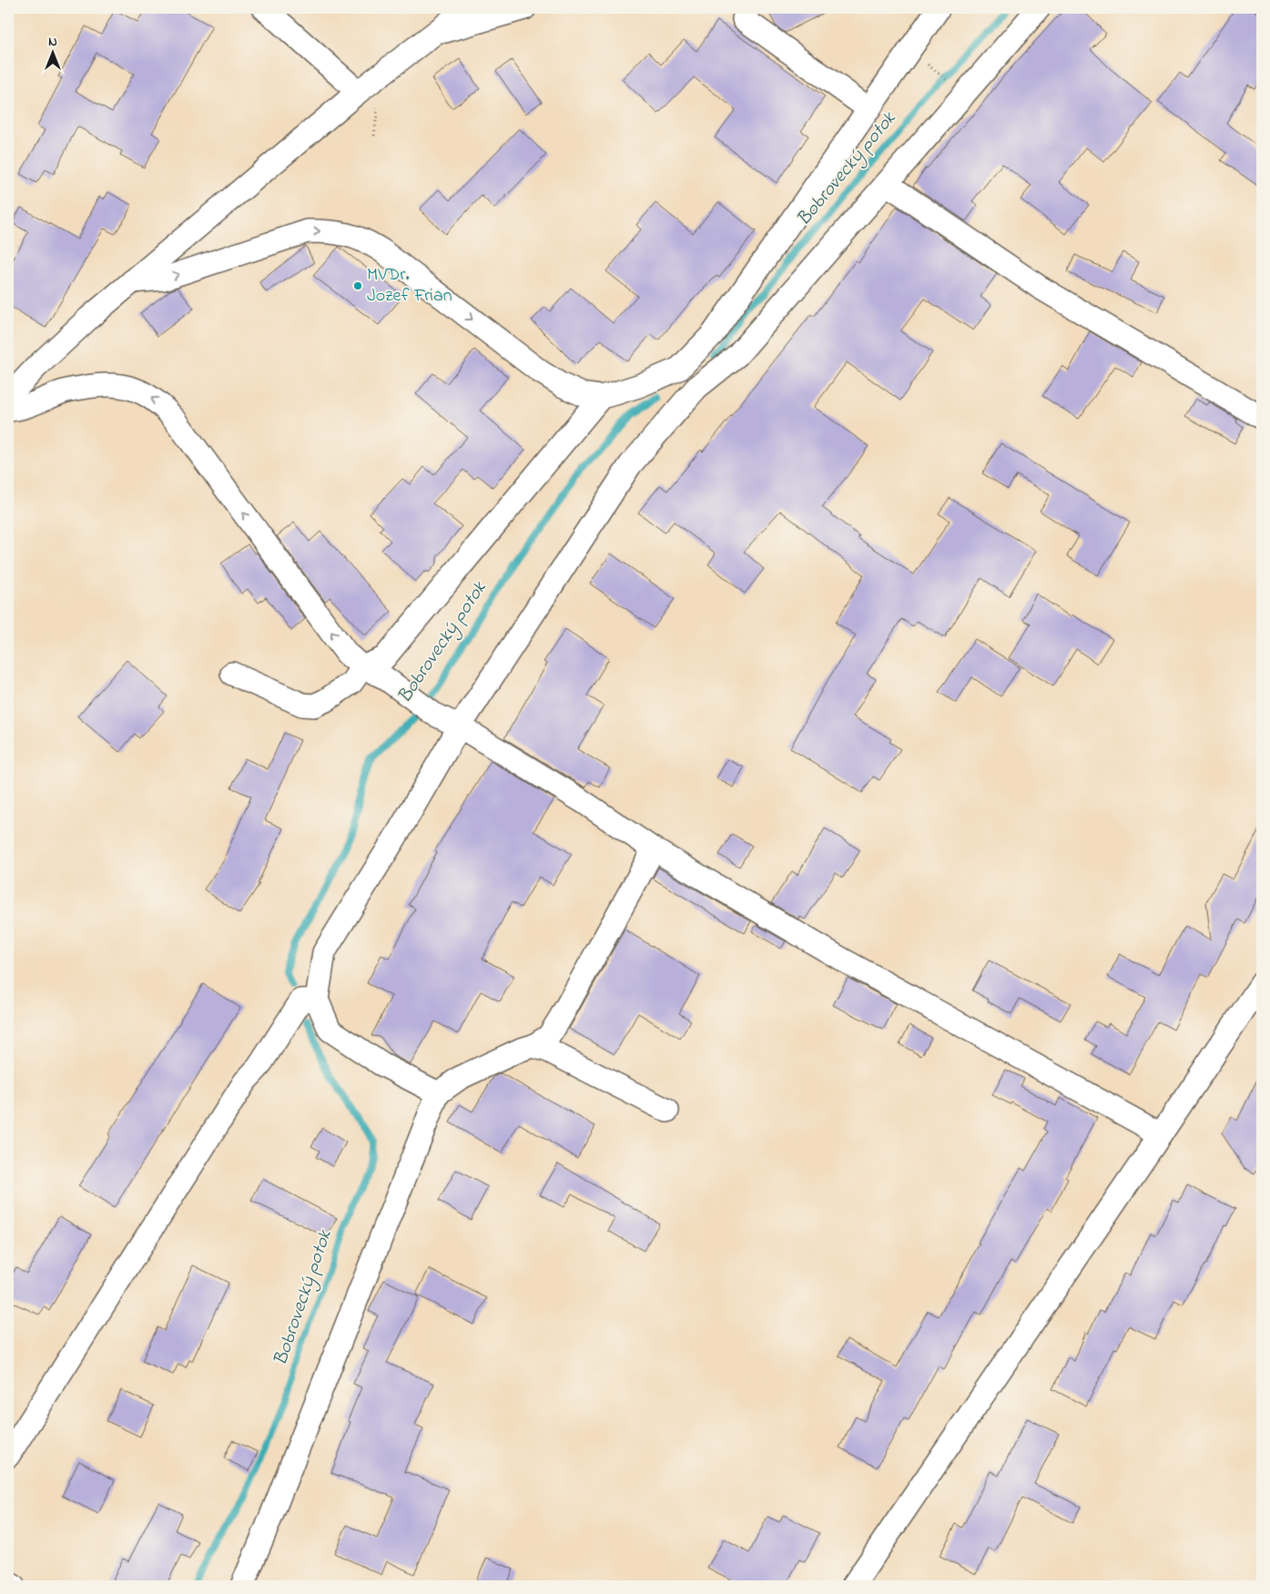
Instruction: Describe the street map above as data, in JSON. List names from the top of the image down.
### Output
{
  "water": ["Bobrovecký potok"],
  "places": ["MVDr. Jozef Frian"],
  "north": "top"
}
